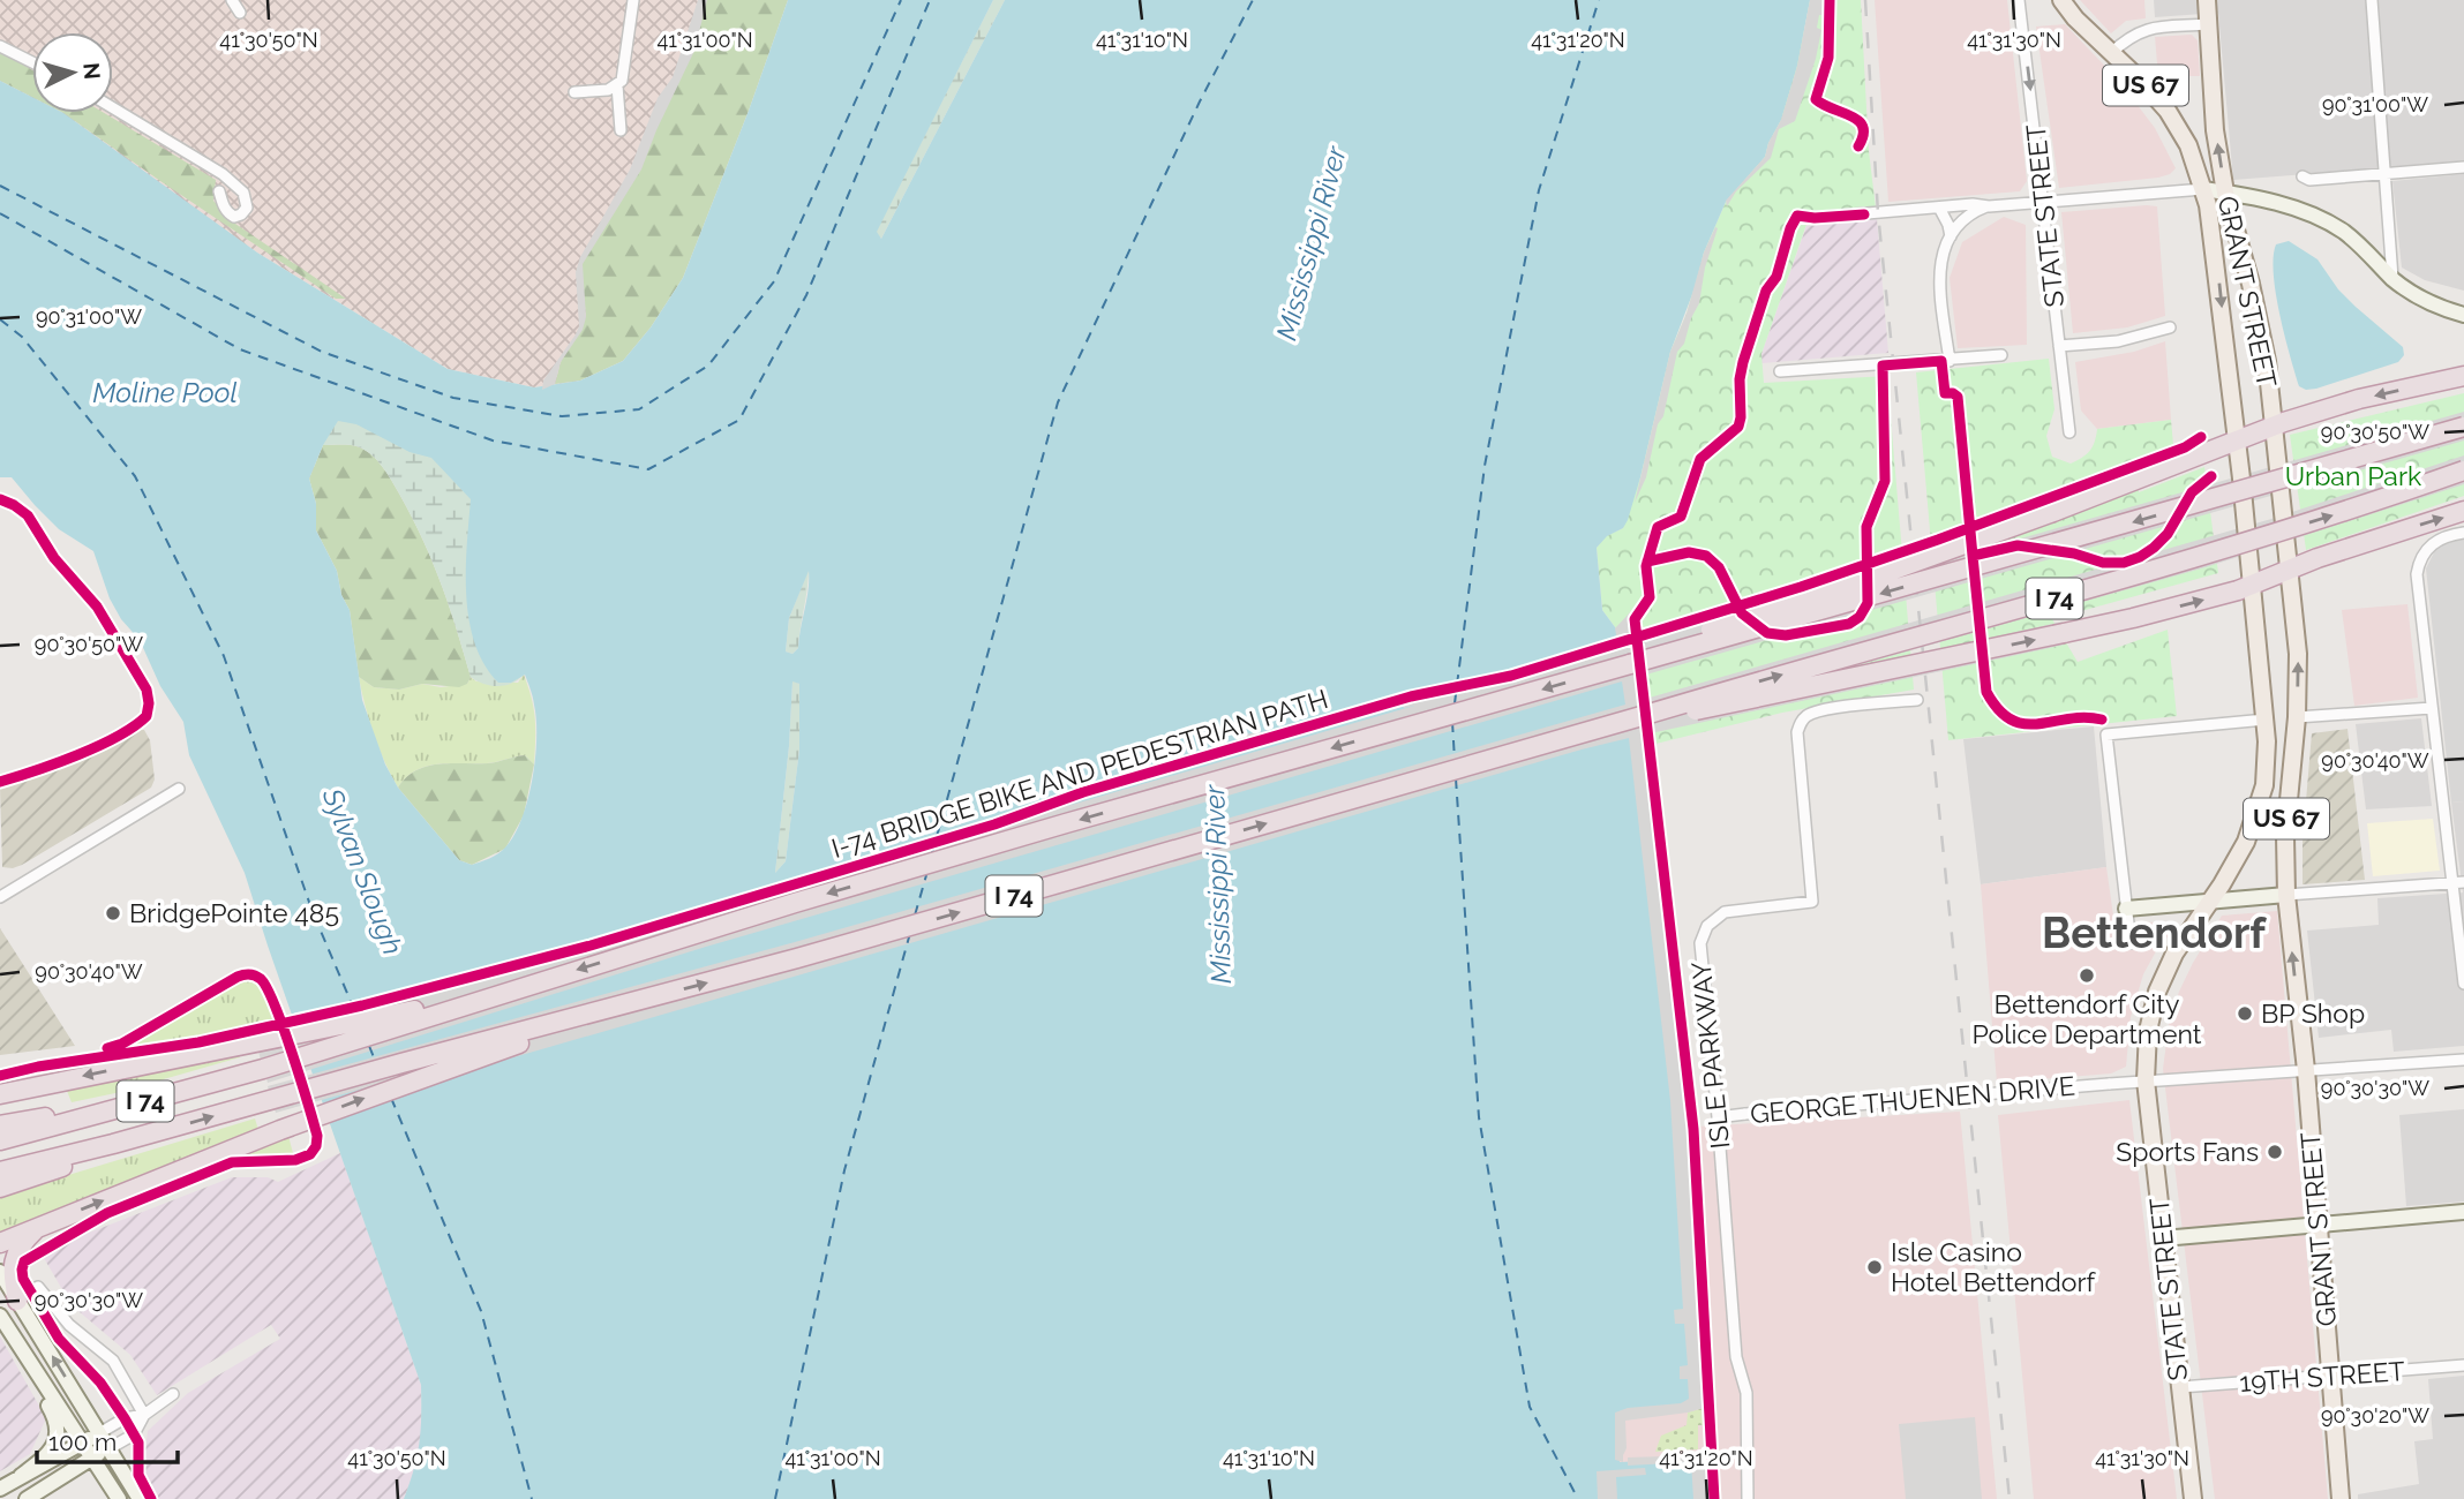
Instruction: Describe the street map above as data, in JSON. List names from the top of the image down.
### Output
{
  "streets": {
    "highway": ["I 74"],
    "main road": ["US 67", "STATE STREET", "GRANT STREET"],
    "street": ["ISLE PARKWAY", "GEORGE THUENEN DRIVE", "19TH STREET"],
    "cycle path": ["I-74 BRIDGE BIKE AND PEDESTRIAN PATH"]
  },
  "crossings": [
    ["US 67", "STATE STREET"],
    ["US 67", "GRANT STREET"],
    ["US 67", "GEORGE THUENEN DRIVE"],
    ["STATE STREET", "GEORGE THUENEN DRIVE"],
    ["STATE STREET", "19TH STREET"],
    ["GRANT STREET", "GEORGE THUENEN DRIVE"],
    ["GRANT STREET", "19TH STREET"],
    ["ISLE PARKWAY", "GEORGE THUENEN DRIVE"]
  ],
  "districts": ["Bettendorf"],
  "water": ["Mississippi River", "Moline Pool", "Sylvan Slough"],
  "parks": ["Urban Park"],
  "places": [
    "BridgePointe 485",
    "Bettendorf City Police Department",
    "BP Shop",
    "Sports Fans",
    "Isle Casino Hotel Bettendorf"
  ],
  "scale_bar": "100 m",
  "north": "right",
  "coordinates": [
    "41°30'50\"N",
    "41°31'00\"N",
    "41°31'10\"N",
    "41°31'20\"N",
    "41°31'30\"N",
    "90°31'00\"W",
    "90°30'50\"W",
    "90°30'40\"W",
    "90°30'30\"W",
    "90°30'20\"W"
  ]
}
